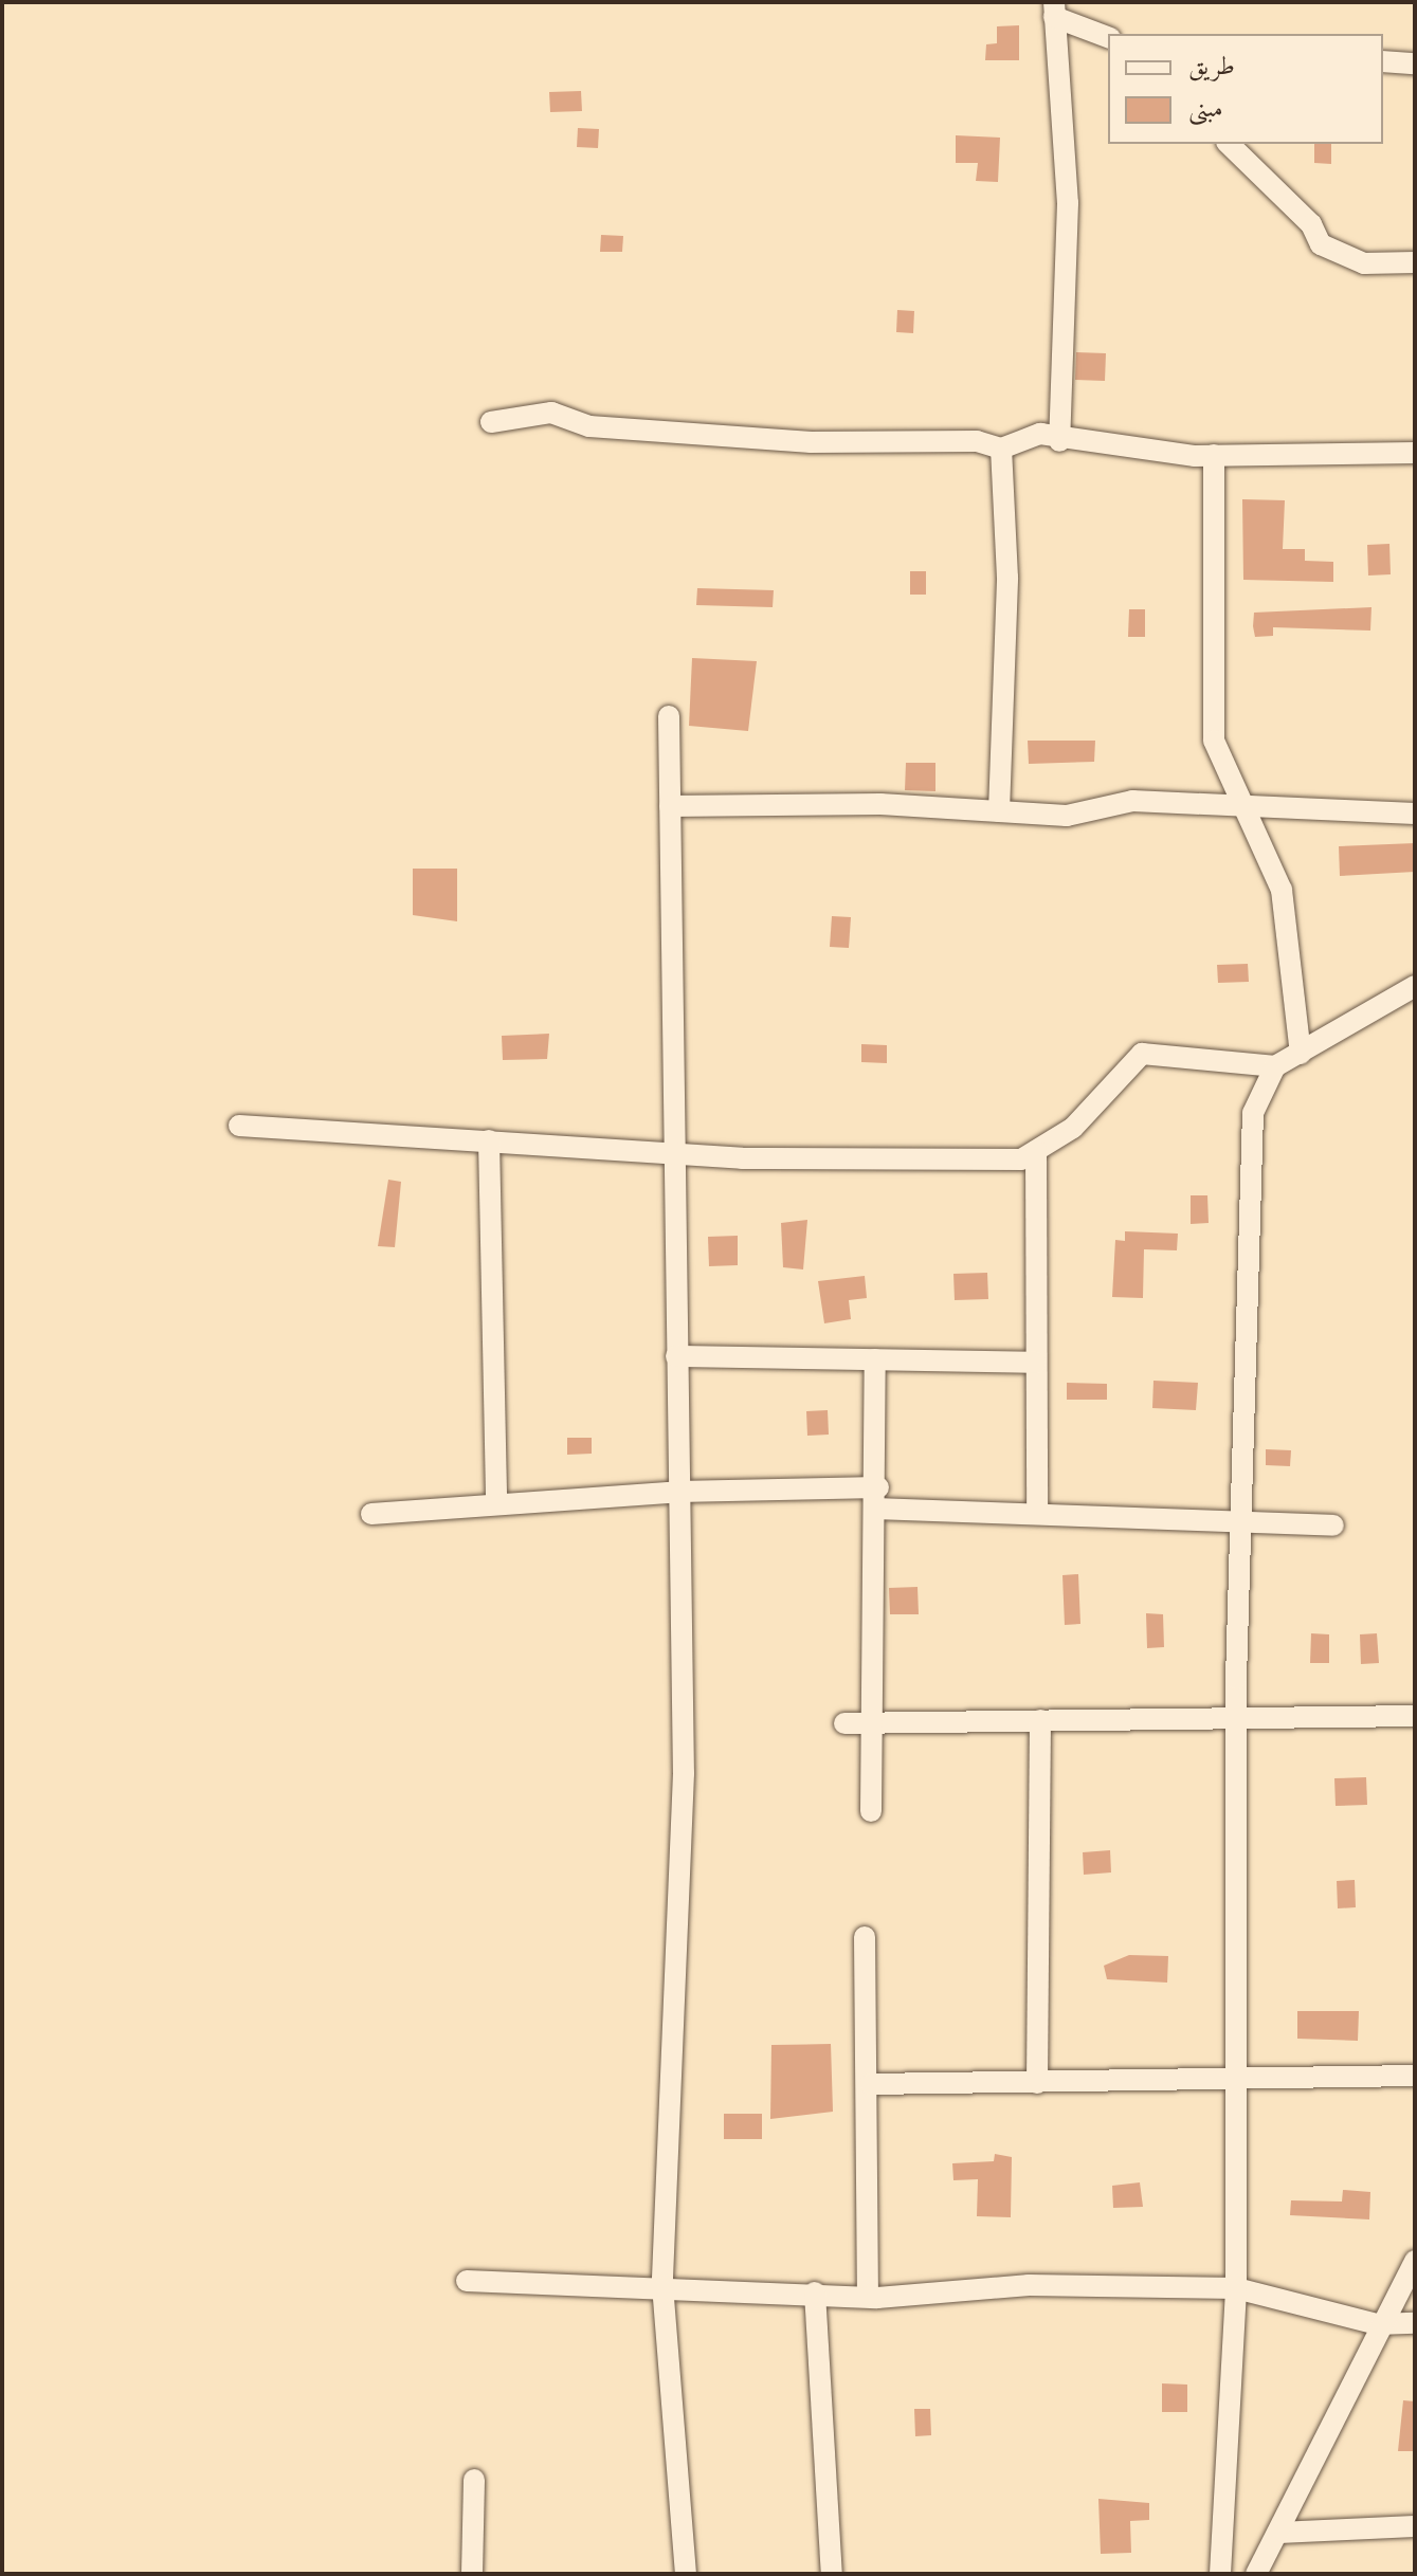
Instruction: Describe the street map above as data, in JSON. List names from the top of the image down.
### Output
{
  "legend": ["طريق", "مبنى"]
}
